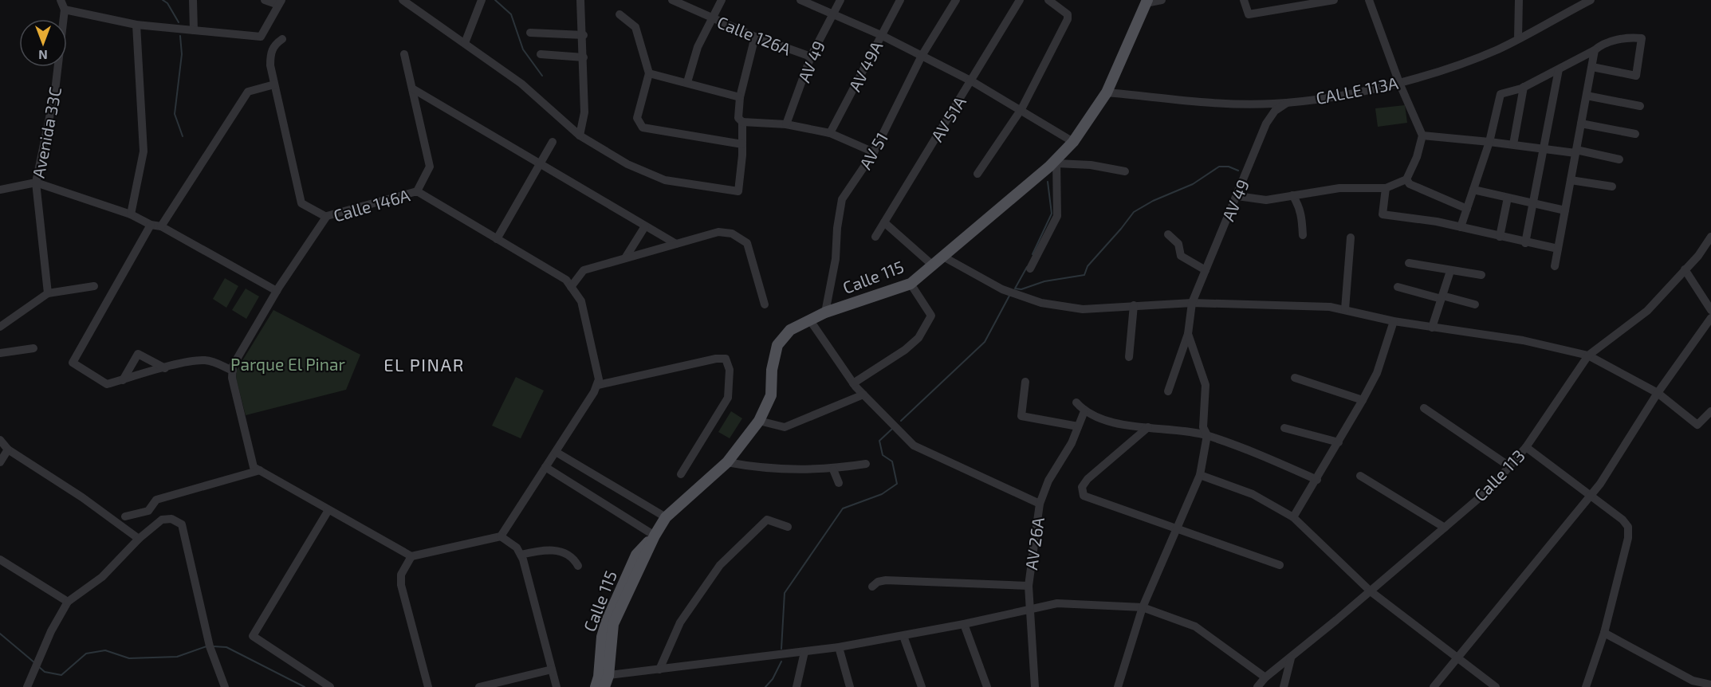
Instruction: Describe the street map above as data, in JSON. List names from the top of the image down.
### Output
{
  "streets": {
    "main road": ["Calle 115"],
    "street": [
      "Calle 126A",
      "AV 49",
      "AV 49A",
      "CALLE 113A",
      "AV 51A",
      "Avenida 33C",
      "AV 51",
      "Calle 146A",
      "Calle 113",
      "AV 26A"
    ]
  },
  "crossings": [
    ["Calle 126A", "AV 49"],
    ["AV 49", "CALLE 113A"],
    ["CALLE 113A", "Calle 115"],
    ["AV 51", "Calle 115"]
  ],
  "districts": ["EL PINAR"],
  "parks": ["Parque El Pinar"],
  "north": "bottom"
}
